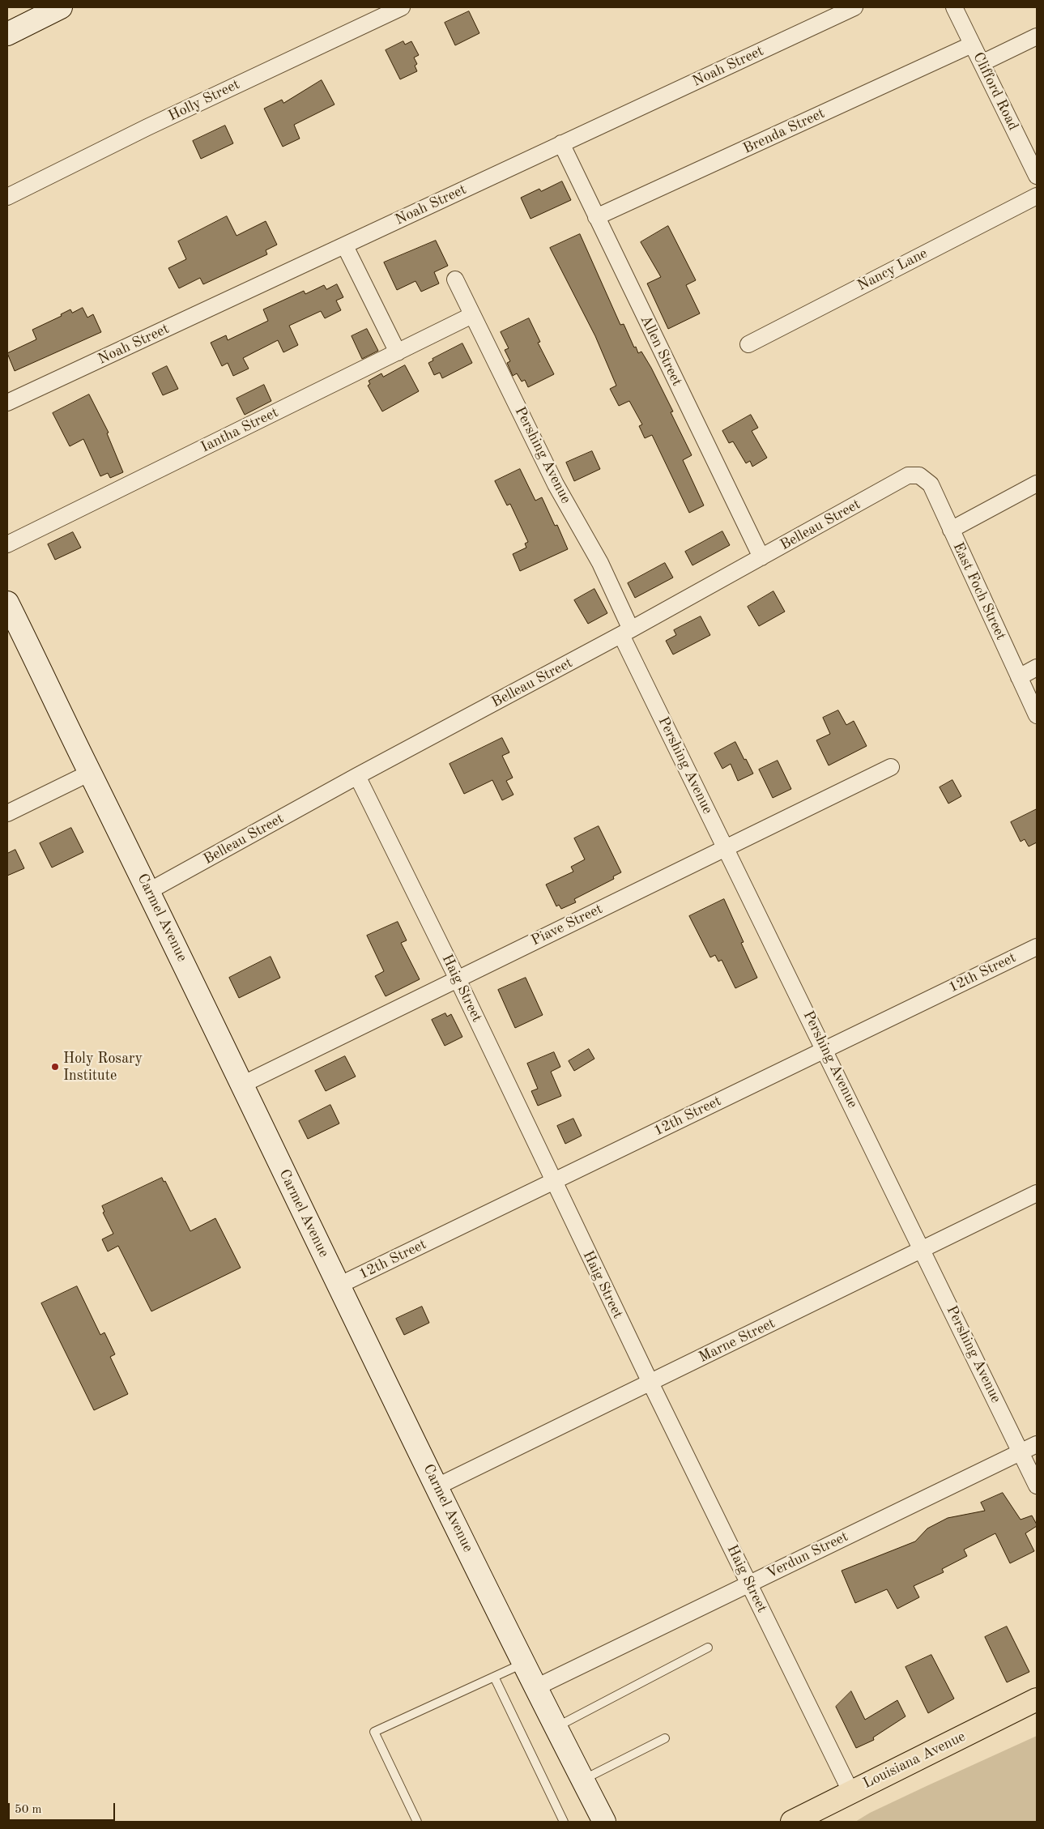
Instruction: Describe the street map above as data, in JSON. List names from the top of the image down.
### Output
{
  "streets": {
    "main road": ["Carmel Avenue", "Louisiana Avenue"],
    "street": [
      "Noah Street",
      "Clifford Road",
      "Holly Street",
      "Brenda Street",
      "Nancy Lane",
      "Allen Street",
      "Iantha Street",
      "Pershing Avenue",
      "Belleau Street",
      "East Foch Street",
      "Piave Street",
      "12th Street",
      "Haig Street",
      "Marne Street",
      "Verdun Street"
    ]
  },
  "crossings": [
    ["Noah Street", "Allen Street"],
    ["Clifford Road", "Brenda Street"],
    ["Brenda Street", "Allen Street"],
    ["Allen Street", "Belleau Street"],
    ["Iantha Street", "Pershing Avenue"],
    ["Pershing Avenue", "Belleau Street"],
    ["Pershing Avenue", "Piave Street"],
    ["Pershing Avenue", "12th Street"],
    ["Pershing Avenue", "Marne Street"],
    ["Pershing Avenue", "Verdun Street"],
    ["Belleau Street", "East Foch Street"],
    ["Belleau Street", "Carmel Avenue"],
    ["Belleau Street", "Haig Street"],
    ["Carmel Avenue", "Piave Street"],
    ["Carmel Avenue", "12th Street"],
    ["Carmel Avenue", "Marne Street"],
    ["Carmel Avenue", "Verdun Street"],
    ["Piave Street", "Haig Street"],
    ["12th Street", "Haig Street"],
    ["Haig Street", "Marne Street"],
    ["Haig Street", "Verdun Street"],
    ["Haig Street", "Louisiana Avenue"]
  ],
  "places": ["Holy Rosary Institute"],
  "scale_bar": "50 m"
}
